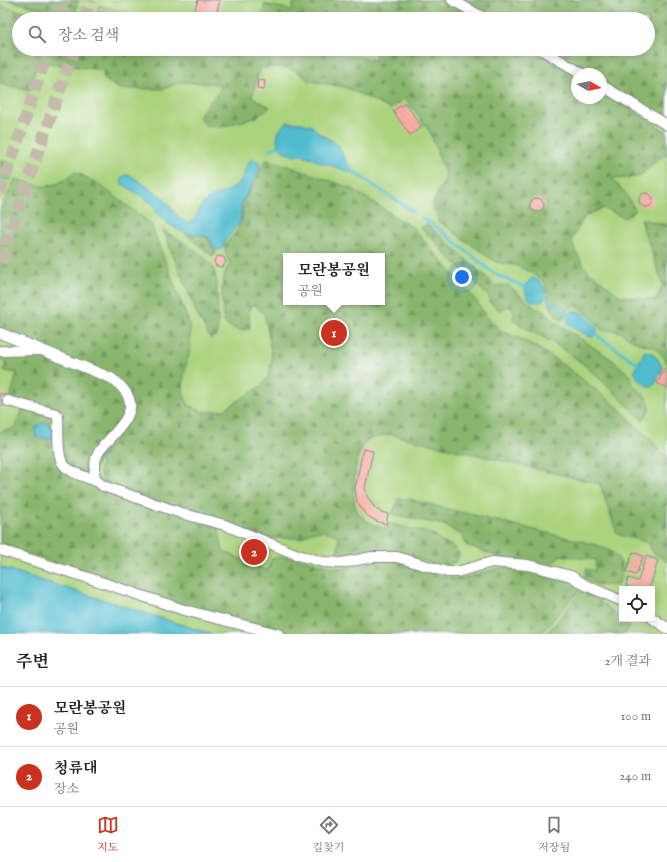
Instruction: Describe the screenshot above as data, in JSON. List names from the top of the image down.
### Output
{
  "north": "right",
  "page": {
    "search": "장소 검색",
    "popup": ["모란봉공원", "공원"],
    "pins": ["1", "2"],
    "heading": ["주변", "2개 결과"],
    "list": [
      {
        "mark": "1",
        "name": "모란봉공원",
        "note": "공원",
        "value": "100 m"
      },
      {
        "mark": "2",
        "name": "청류대",
        "note": "장소",
        "value": "240 m"
      }
    ],
    "nav": ["지도", "길찾기", "저장됨"]
  }
}
